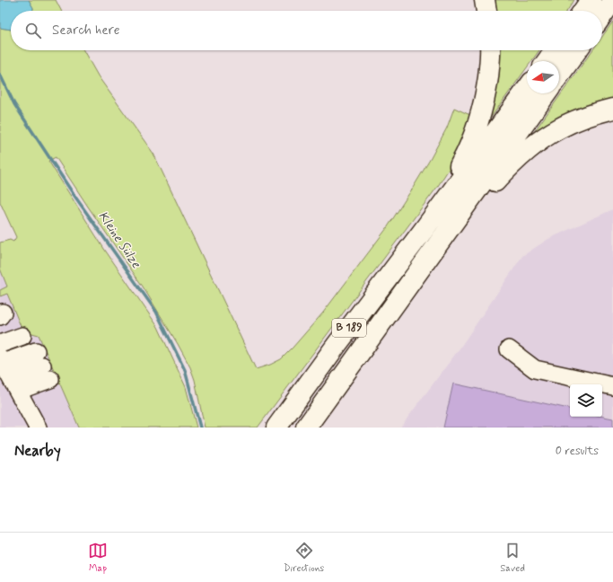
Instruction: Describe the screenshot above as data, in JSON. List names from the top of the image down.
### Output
{
  "streets": {
    "highway": ["B 189"]
  },
  "water": ["Kleine Sülze"],
  "north": "left",
  "page": {
    "search": "Search here",
    "heading": ["Nearby", "0 results"],
    "nav": ["Map", "Directions", "Saved"]
  }
}
